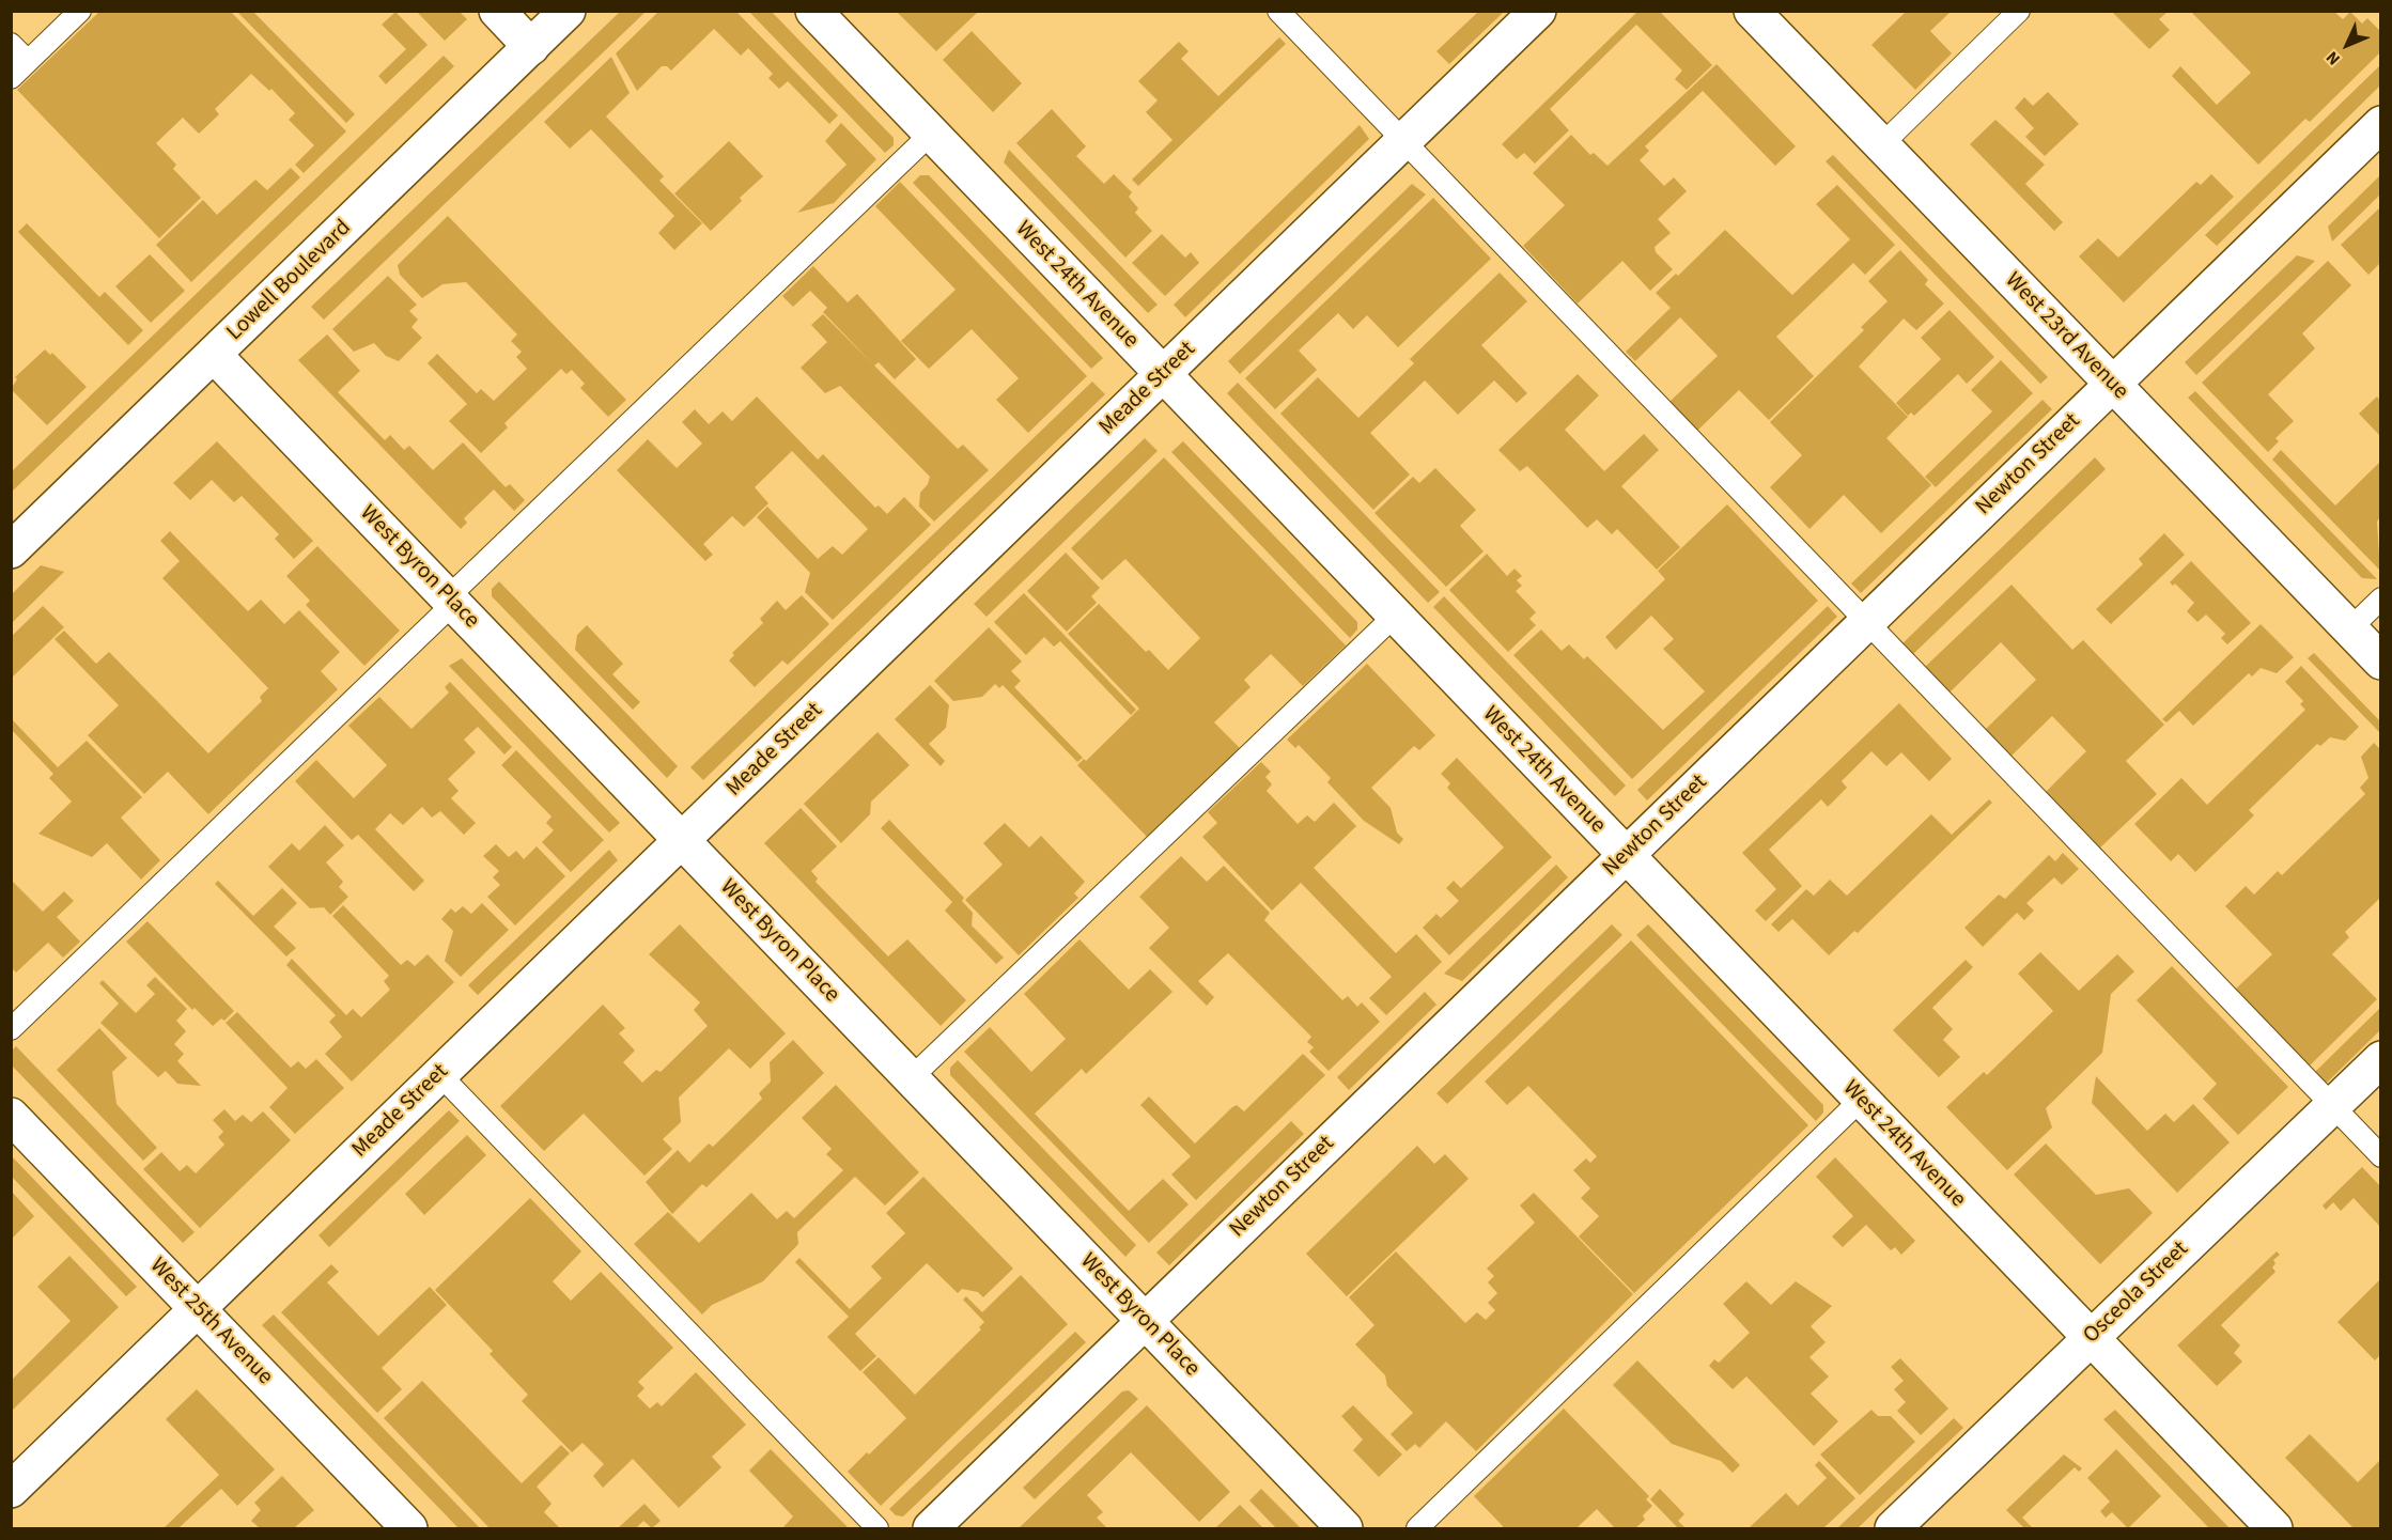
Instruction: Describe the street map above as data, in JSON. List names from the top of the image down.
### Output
{
  "streets": {
    "street": [
      "Lowell Boulevard",
      "West 24th Avenue",
      "West 23rd Avenue",
      "Meade Street",
      "Newton Street",
      "West Byron Place",
      "Osceola Street",
      "West 25th Avenue"
    ]
  },
  "crossings": [
    ["Lowell Boulevard", "West Byron Place"],
    ["West 24th Avenue", "Meade Street"],
    ["West 24th Avenue", "Newton Street"],
    ["West 24th Avenue", "Osceola Street"],
    ["West 23rd Avenue", "Newton Street"],
    ["Meade Street", "West Byron Place"],
    ["Meade Street", "West 25th Avenue"],
    ["Newton Street", "West Byron Place"]
  ],
  "north": "bottom left"
}
